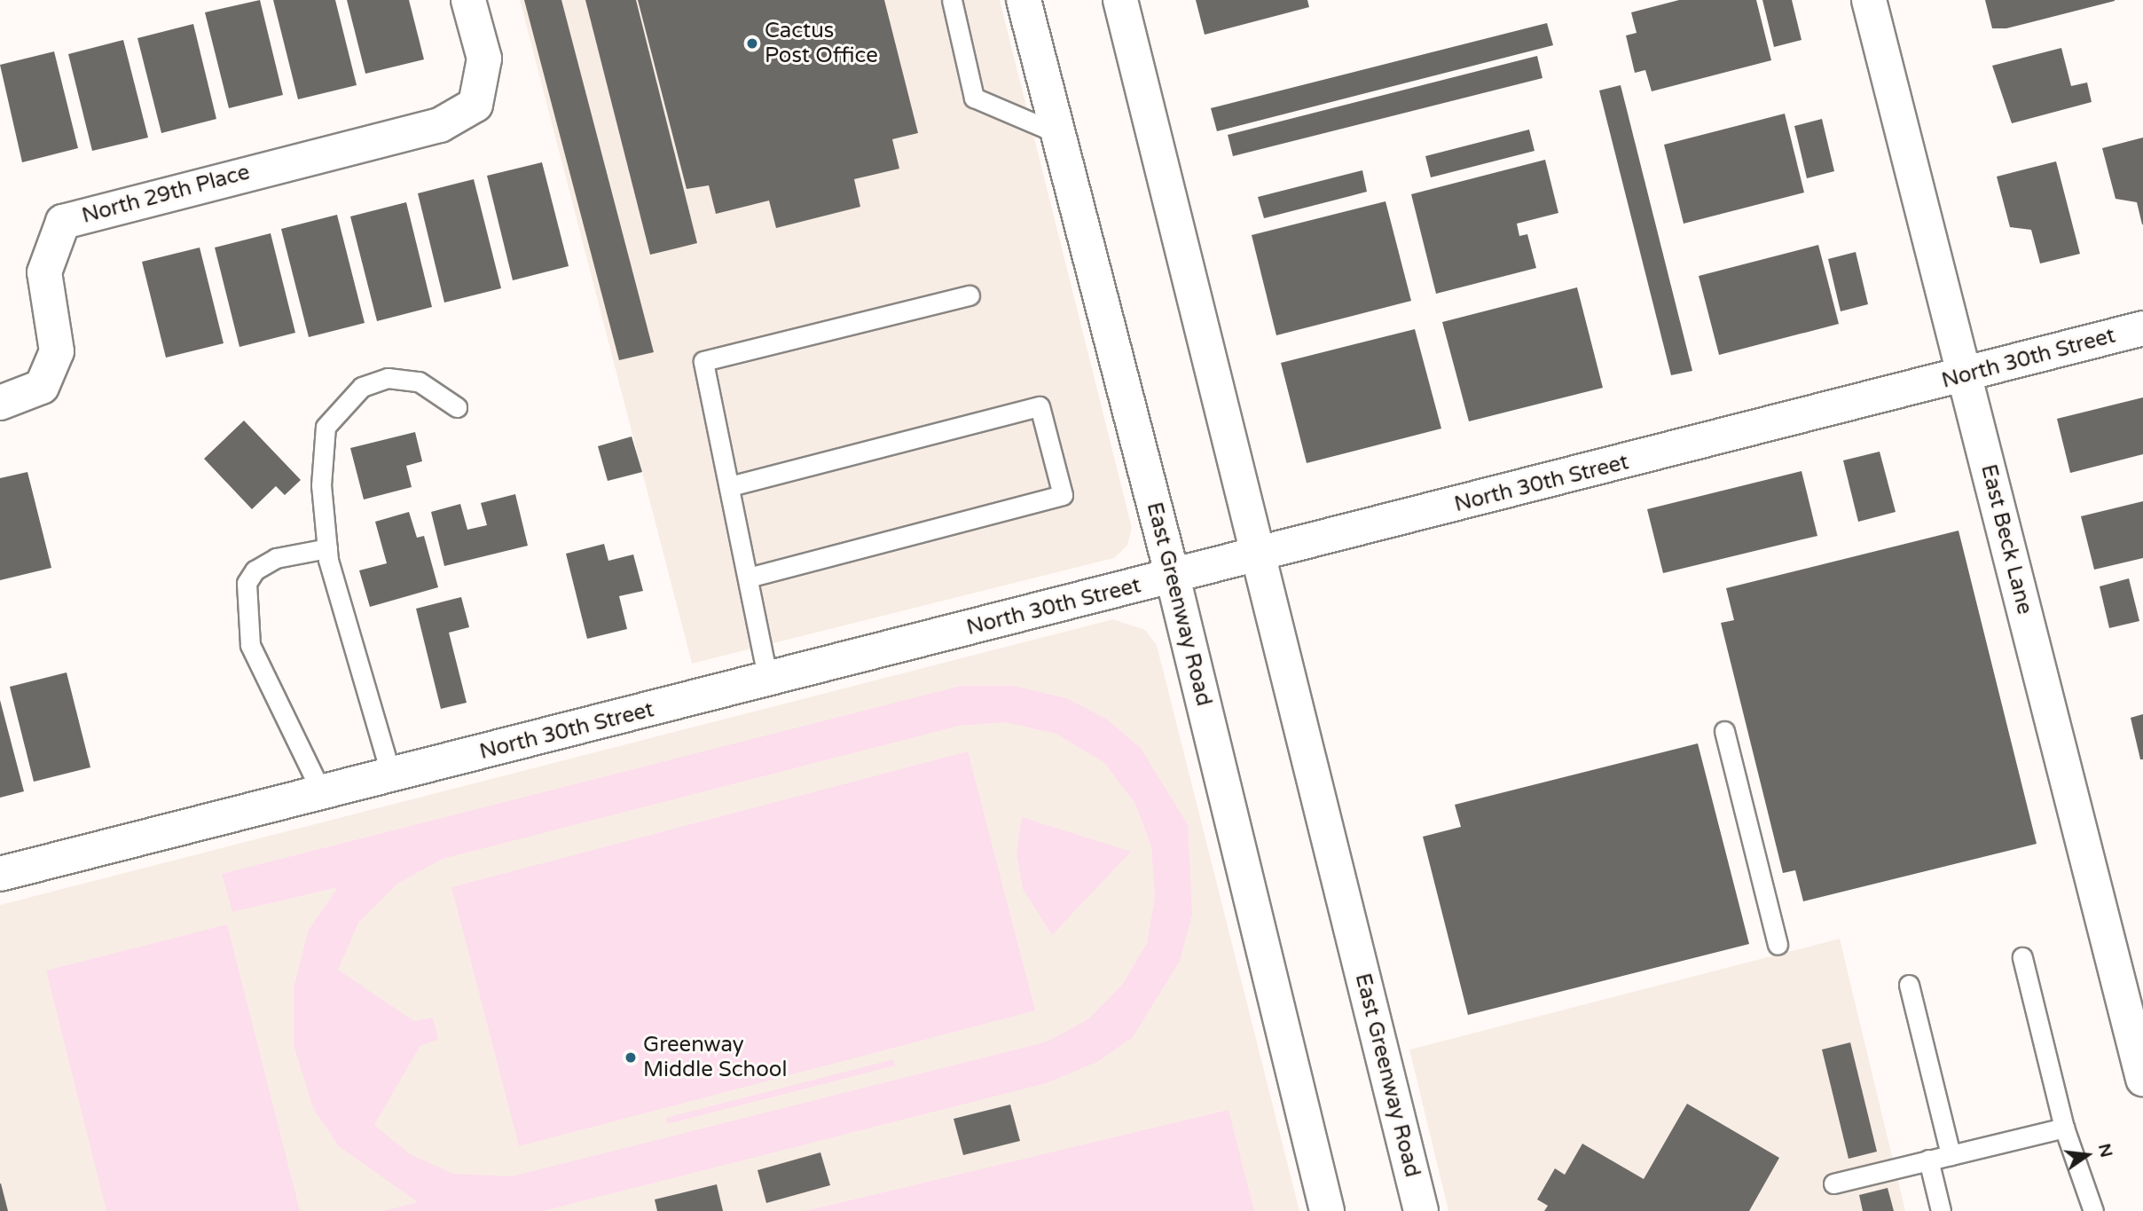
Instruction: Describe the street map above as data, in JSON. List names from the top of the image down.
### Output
{
  "streets": {
    "street": [
      "North 29th Place",
      "North 30th Street",
      "East Beck Lane",
      "East Greenway Road"
    ]
  },
  "crossings": [
    ["North 30th Street", "East Beck Lane"],
    ["North 30th Street", "East Greenway Road"]
  ],
  "places": ["Cactus Post Office", "Greenway Middle School"],
  "north": "right"
}
